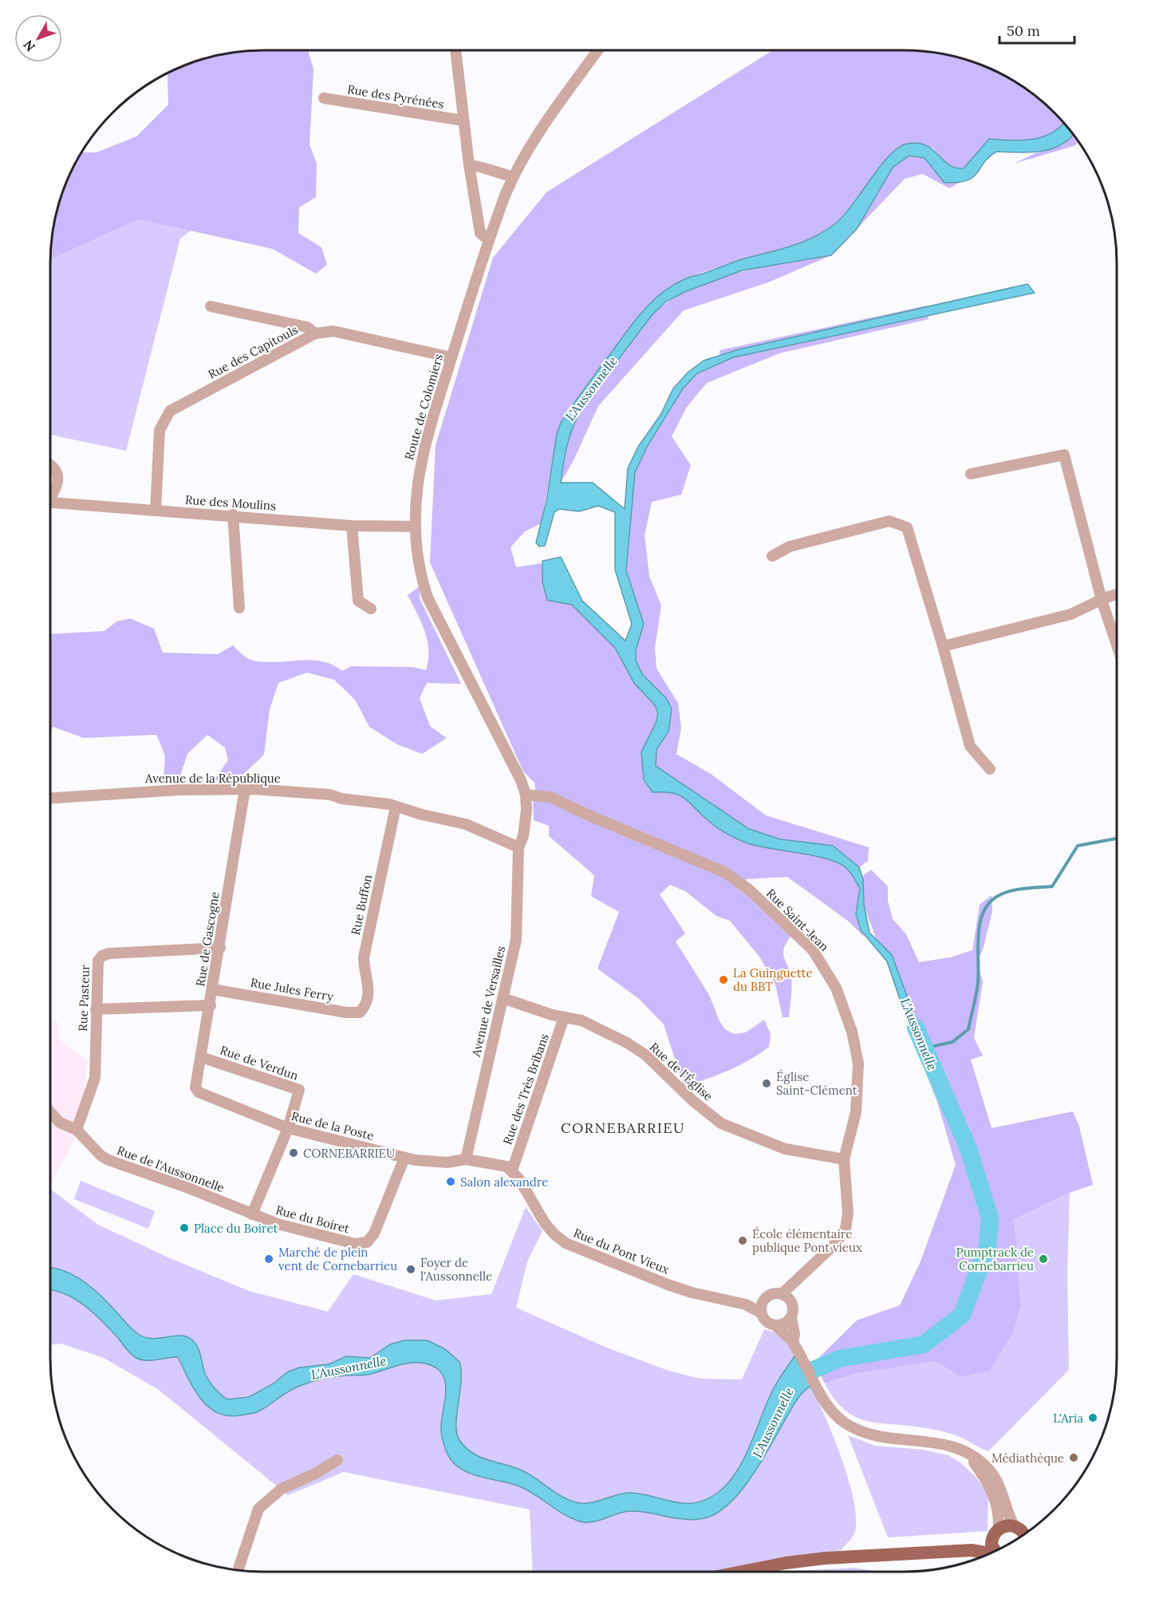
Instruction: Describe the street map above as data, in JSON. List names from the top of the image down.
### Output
{
  "streets": {
    "street": [
      "Rue des Pyrénées",
      "Rue des Capitouls",
      "Route de Colomiers",
      "Rue des Moulins",
      "Avenue de la République",
      "Rue Buffon",
      "Rue Saint-Jean",
      "Rue de Gascogne",
      "Rue Jules Ferry",
      "Rue Pasteur",
      "Avenue de Versailles",
      "Rue de Verdun",
      "Rue de l'Église",
      "Rue des Très Bribans",
      "Rue de la Poste",
      "Rue de l'Aussonnelle",
      "Rue du Boiret",
      "Rue du Pont Vieux"
    ]
  },
  "crossings": [
    ["Rue des Capitouls", "Route de Colomiers"],
    ["Rue des Capitouls", "Rue des Moulins"],
    ["Route de Colomiers", "Rue des Moulins"],
    ["Route de Colomiers", "Avenue de la République"],
    ["Route de Colomiers", "Rue Saint-Jean"],
    ["Route de Colomiers", "Avenue de Versailles"],
    ["Avenue de la République", "Rue Buffon"],
    ["Avenue de la République", "Rue de Gascogne"],
    ["Avenue de la République", "Avenue de Versailles"],
    ["Rue Buffon", "Rue Jules Ferry"],
    ["Rue Saint-Jean", "Rue de l'Église"],
    ["Rue Saint-Jean", "Rue du Pont Vieux"],
    ["Rue de Gascogne", "Rue Jules Ferry"],
    ["Rue de Gascogne", "Rue Pasteur"],
    ["Rue de Gascogne", "Rue de Verdun"],
    ["Rue de Gascogne", "Rue de la Poste"],
    ["Rue Pasteur", "Rue de l'Aussonnelle"],
    ["Avenue de Versailles", "Rue de l'Église"],
    ["Avenue de Versailles", "Rue de la Poste"],
    ["Rue de Verdun", "Rue de la Poste"],
    ["Rue de l'Église", "Rue des Très Bribans"],
    ["Rue des Très Bribans", "Rue du Pont Vieux"],
    ["Rue de la Poste", "Rue du Boiret"],
    ["Rue de l'Aussonnelle", "Rue du Boiret"]
  ],
  "districts": ["CORNEBARRIEU"],
  "water": ["L'Aussonnelle"],
  "places": [
    "La Guinguette du BBT",
    "Église Saint-Clément",
    "CORNEBARRIEU",
    "Salon alexandre",
    "Place du Boiret",
    "École élémentaire publique Pont vieux",
    "Marché de plein vent de Cornebarrieu",
    "Pumptrack de Cornebarrieu",
    "Foyer de l'Aussonnelle",
    "L'Aria",
    "Médiathèque"
  ],
  "scale_bar": "50 m",
  "north": "bottom left"
}
